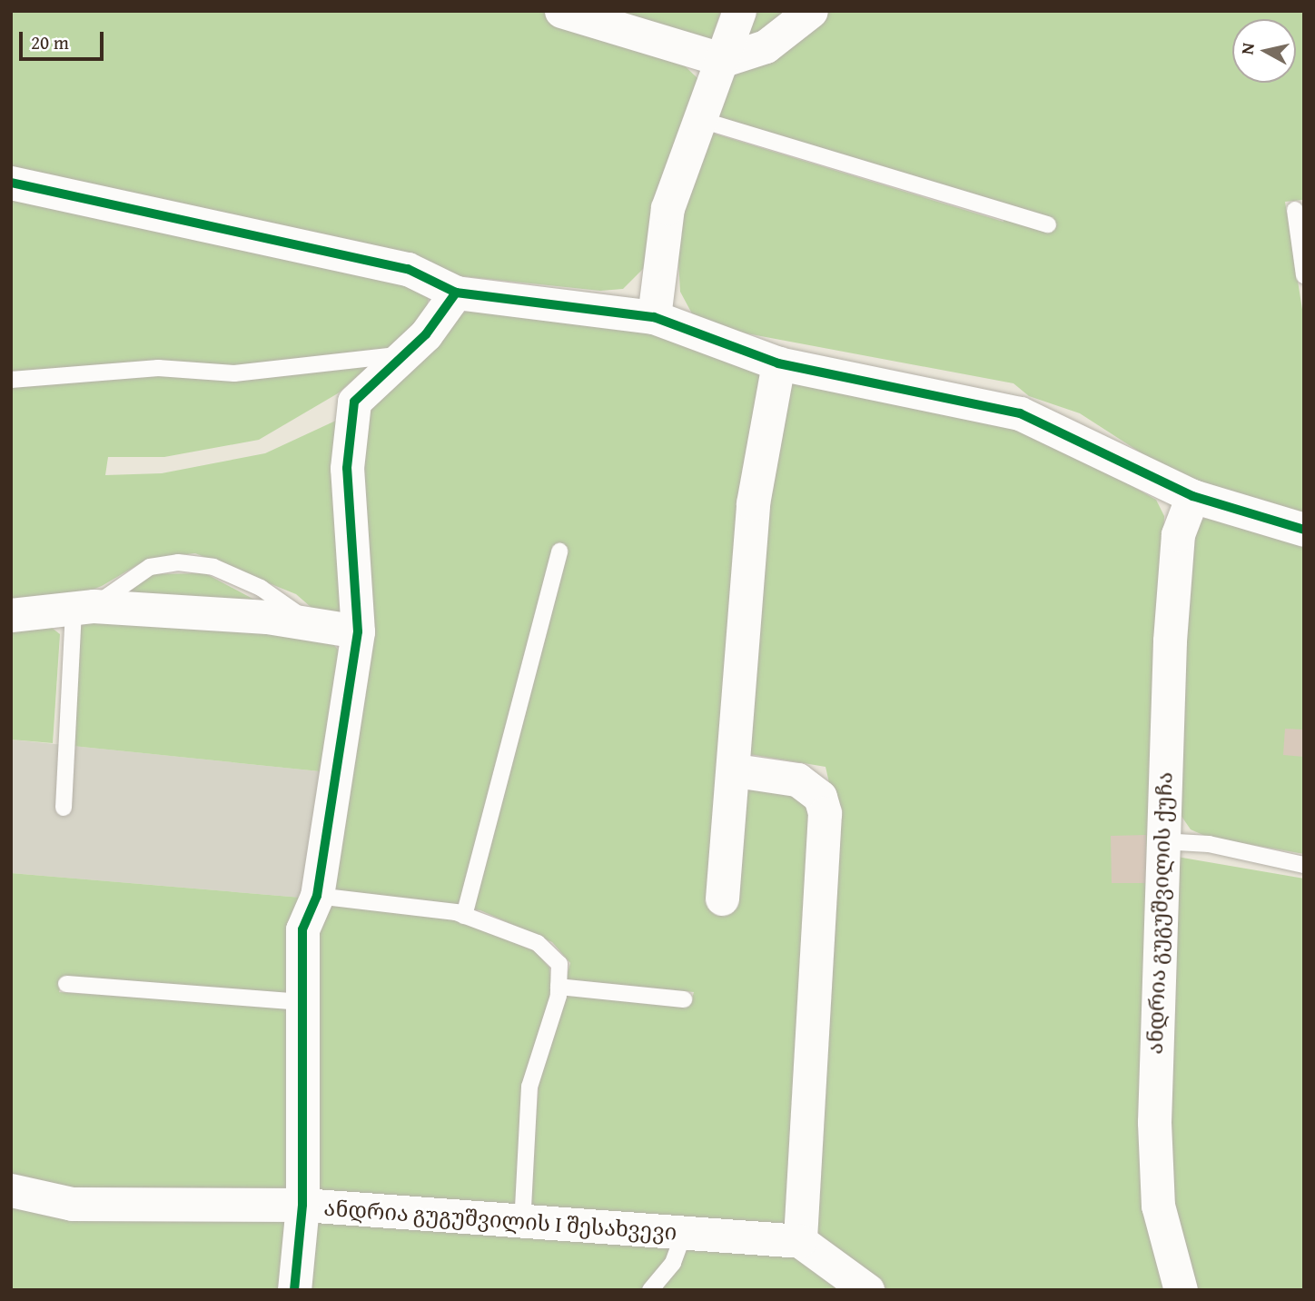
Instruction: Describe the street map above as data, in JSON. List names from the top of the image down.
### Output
{
  "streets": {
    "street": ["ანდრია გუგუშვილის ქუჩა", "ანდრია გუგუშვილის I შესახვევი"]
  },
  "scale_bar": "20 m",
  "north": "left"
}
